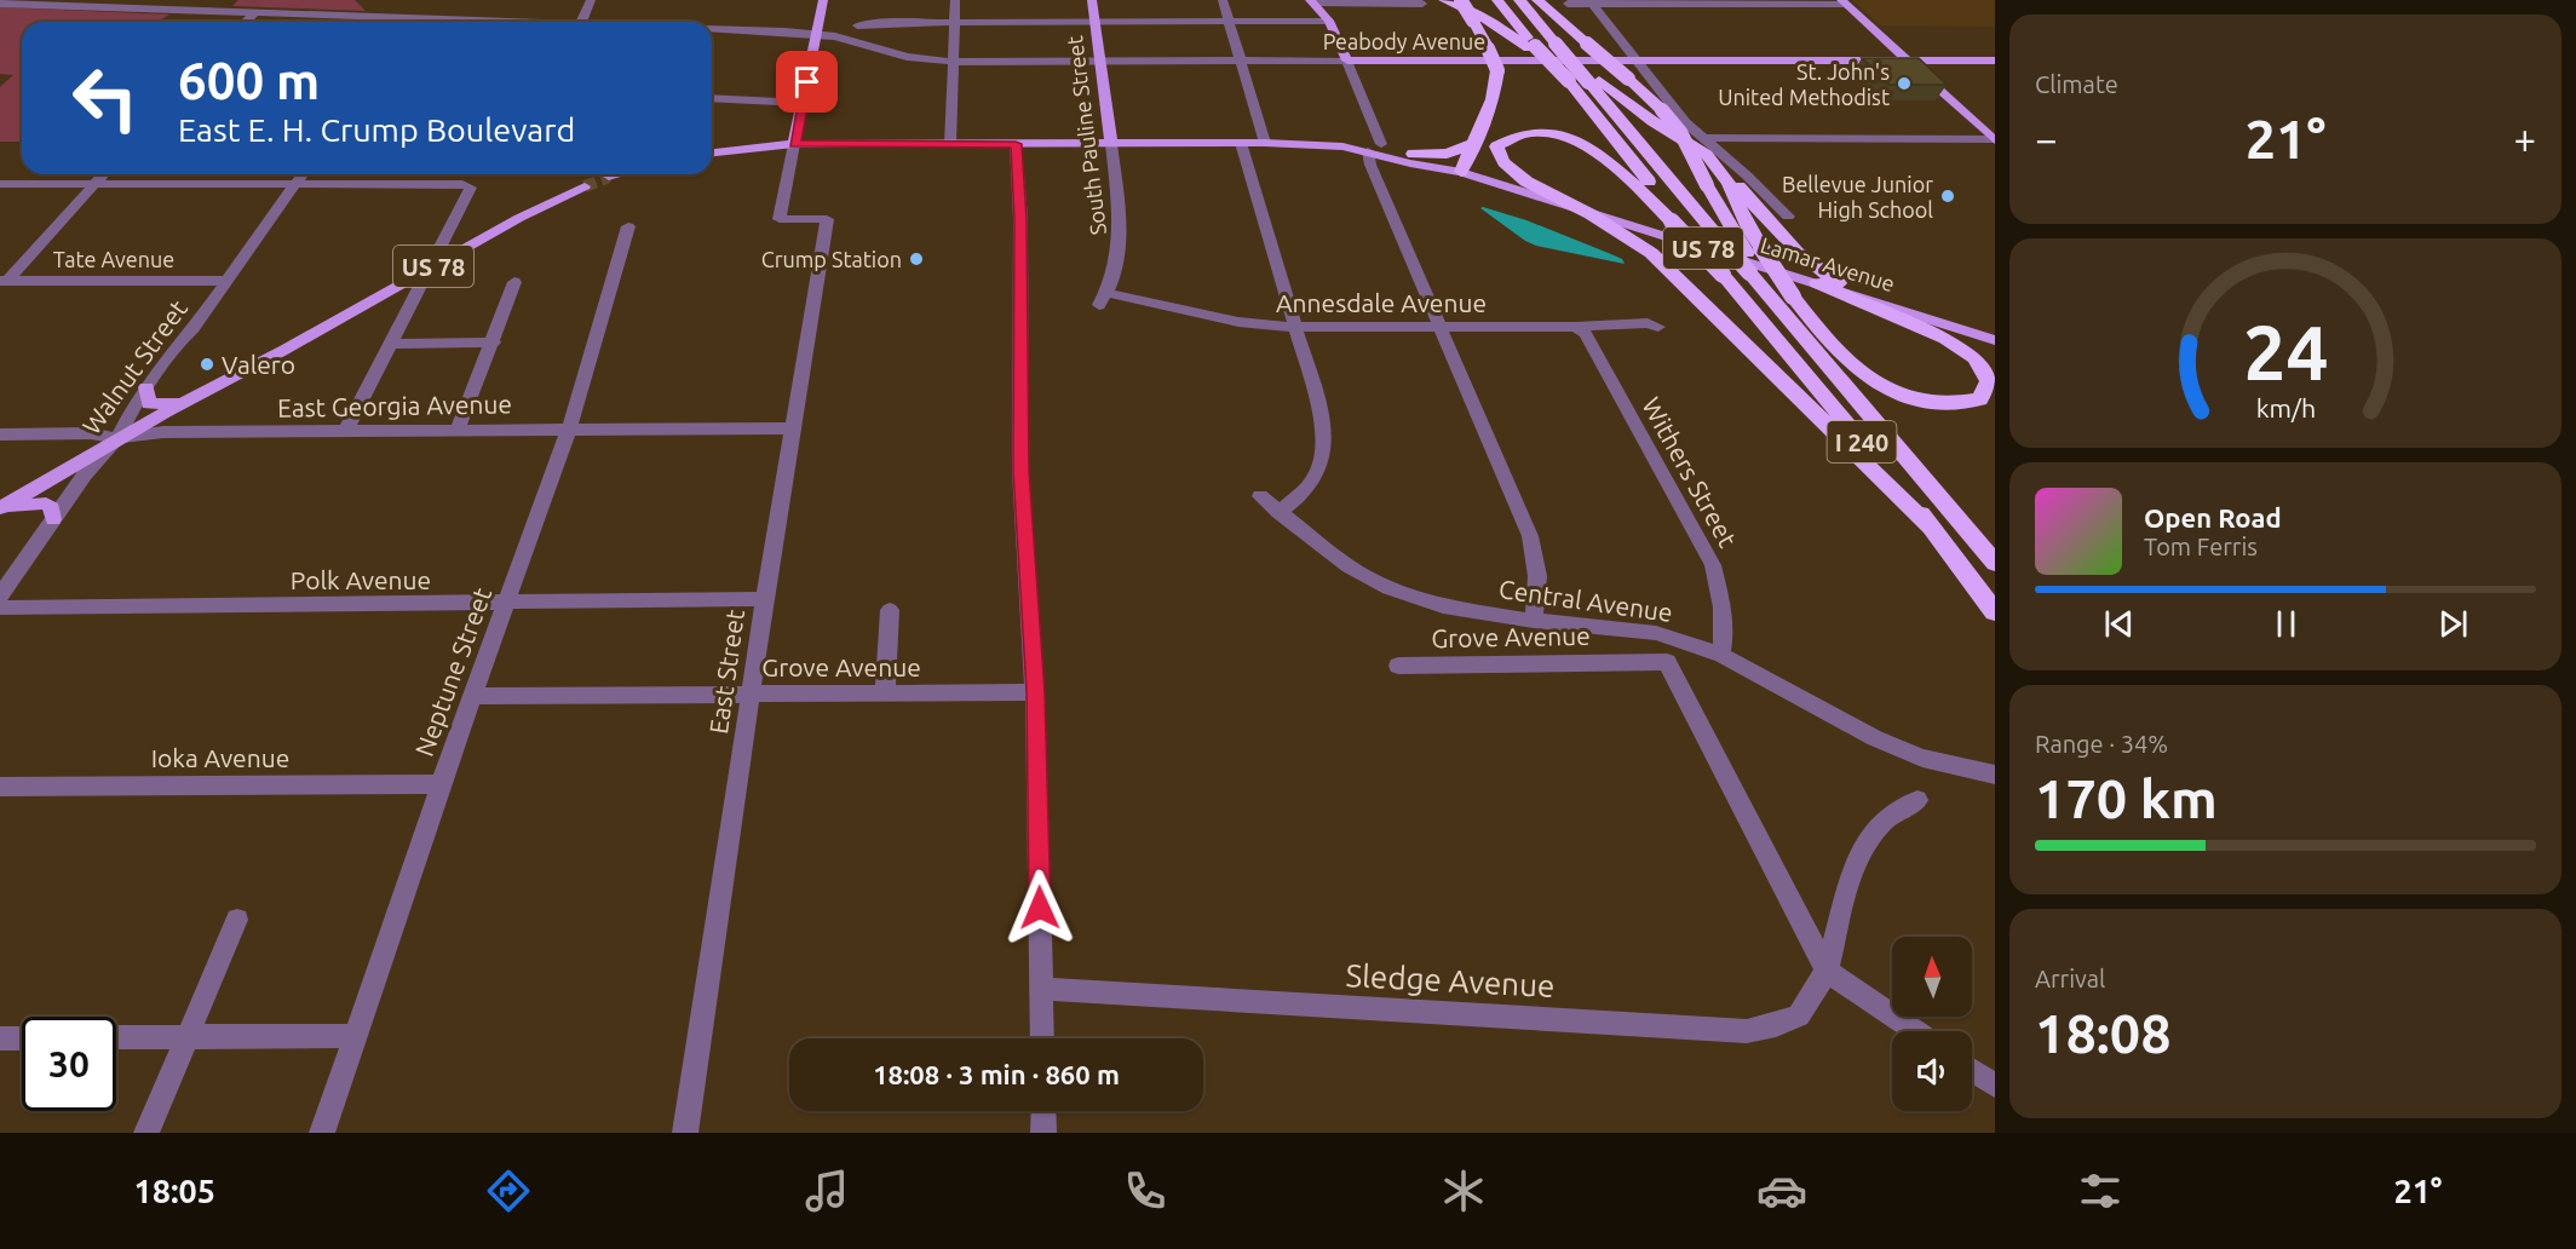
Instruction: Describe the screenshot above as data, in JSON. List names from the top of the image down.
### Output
{
  "streets": {
    "highway": ["I 240"],
    "main road": [
      "Peabody Avenue",
      "South Pauline Street",
      "US 78",
      "Lamar Avenue"
    ],
    "street": [
      "Tate Avenue",
      "Annesdale Avenue",
      "Walnut Street",
      "East Georgia Avenue",
      "Withers Street",
      "Polk Avenue",
      "Central Avenue",
      "Grove Avenue",
      "Neptune Street",
      "East Street",
      "Ioka Avenue",
      "Sledge Avenue"
    ]
  },
  "crossings": [
    ["Peabody Avenue", "South Pauline Street"],
    ["South Pauline Street", "US 78"],
    ["South Pauline Street", "Annesdale Avenue"],
    ["US 78", "Lamar Avenue"],
    ["US 78", "Walnut Street"],
    ["US 78", "East Georgia Avenue"],
    ["US 78", "East Street"],
    ["Tate Avenue", "Walnut Street"],
    ["Annesdale Avenue", "Withers Street"],
    ["Walnut Street", "East Georgia Avenue"],
    ["East Georgia Avenue", "Neptune Street"],
    ["East Georgia Avenue", "East Street"],
    ["Withers Street", "Central Avenue"],
    ["Polk Avenue", "Neptune Street"],
    ["Polk Avenue", "East Street"],
    ["Grove Avenue", "Neptune Street"],
    ["Grove Avenue", "East Street"],
    ["Grove Avenue", "Sledge Avenue"],
    ["Neptune Street", "Ioka Avenue"]
  ],
  "places": [
    "St. John's United Methodist",
    "Bellevue Junior High School",
    "Crump Station",
    "Valero"
  ],
  "north": "top",
  "page": {
    "tile": [
      "Climate",
      ["Range · 34%", "170 km"],
      ["Arrival", "18:08"]
    ],
    "turn": ["600 m", "East E. H. Crump Boulevard"],
    "heat": ["−", "21°", "+"],
    "song": ["Open Road", "Tom Ferris"],
    "limit": "30",
    "trip": "18:08 · 3 min · 860 m",
    "tabs": ["18:05", "21°"],
    "gauge": ["24", "km/h"]
  }
}
